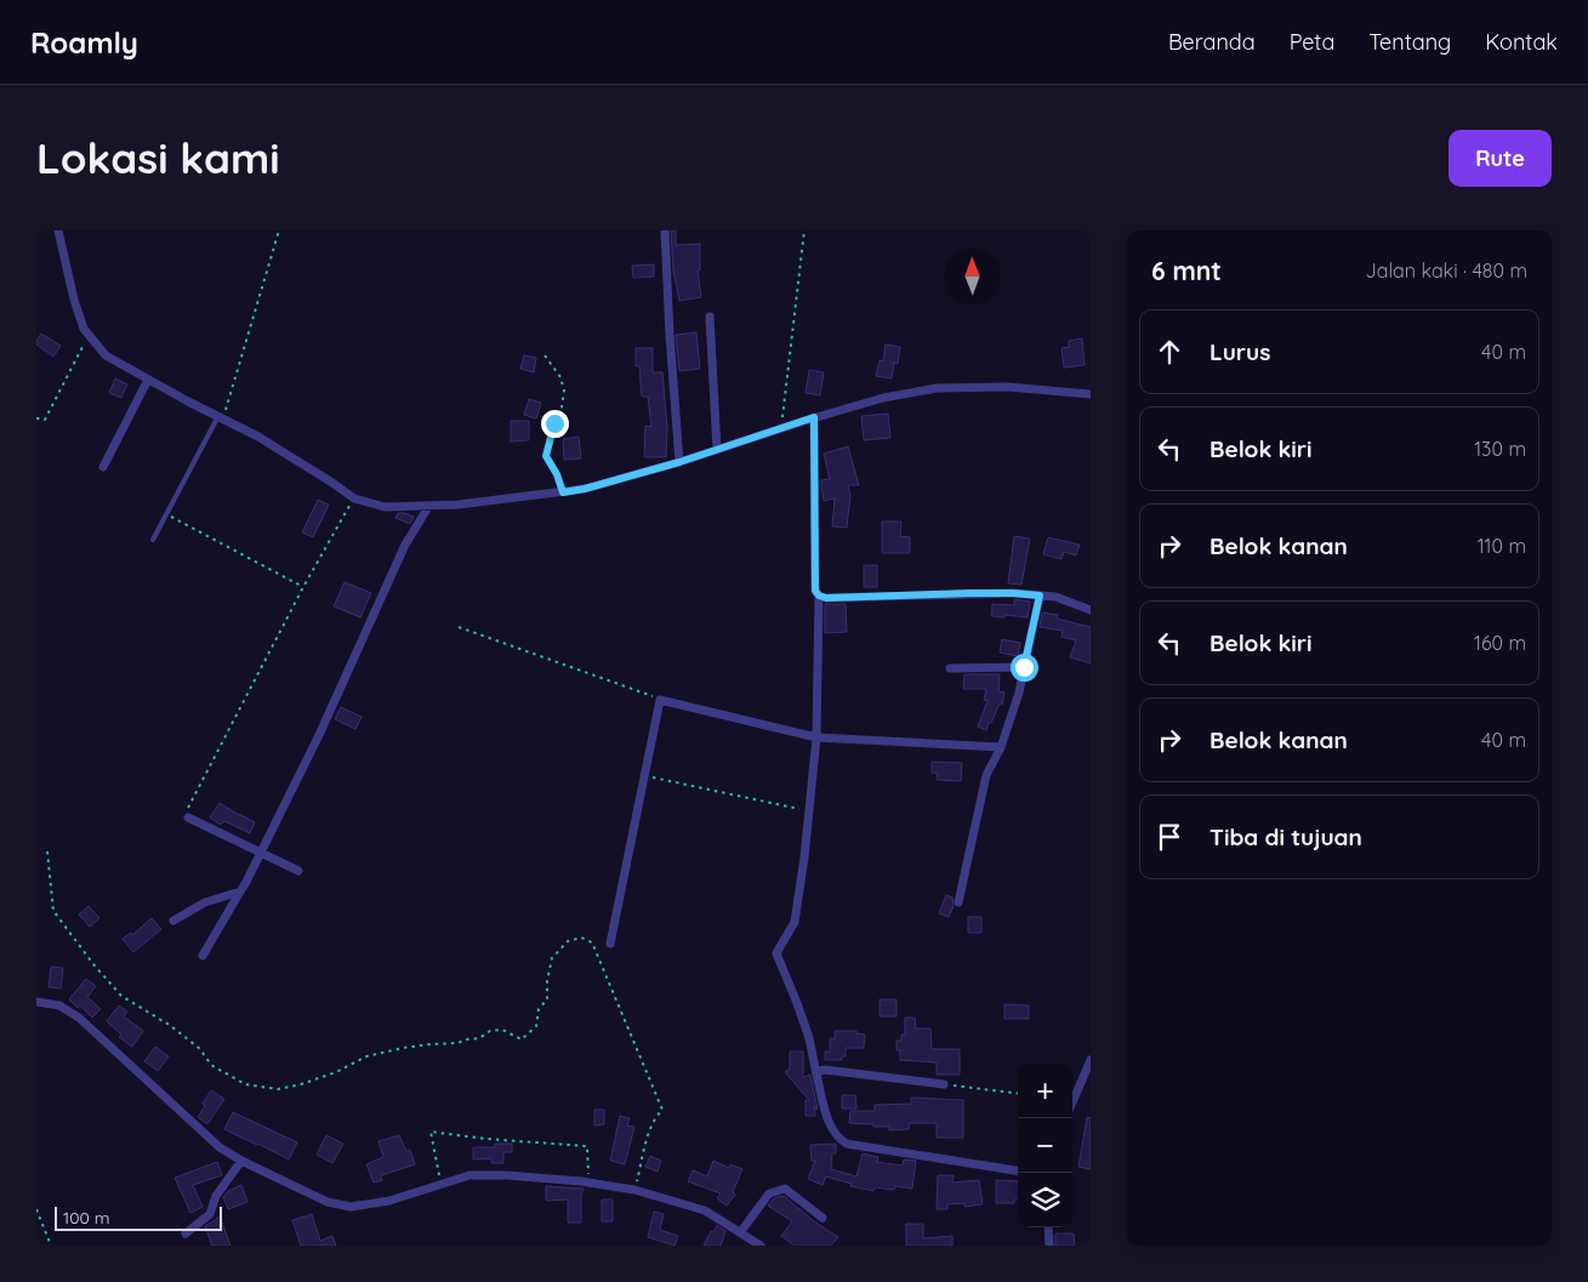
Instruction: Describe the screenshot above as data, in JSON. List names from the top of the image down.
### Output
{
  "scale_bar": "100 m",
  "north": "top",
  "page": {
    "header": "Roamly",
    "nav": [
      "Beranda",
      "Peta",
      "Tentang",
      "Kontak"
    ],
    "buttons": "Rute",
    "title": "Lokasi kami",
    "heading": ["6 mnt", "Jalan kaki · 480 m"],
    "list": [
      ["Lurus", "40 m"],
      ["Belok kiri", "130 m"],
      ["Belok kanan", "110 m"],
      ["Belok kiri", "160 m"],
      ["Belok kanan", "40 m"],
      "Tiba di tujuan"
    ],
    "map_buttons": ["+", "−"],
    "scale": "100 m"
  }
}
